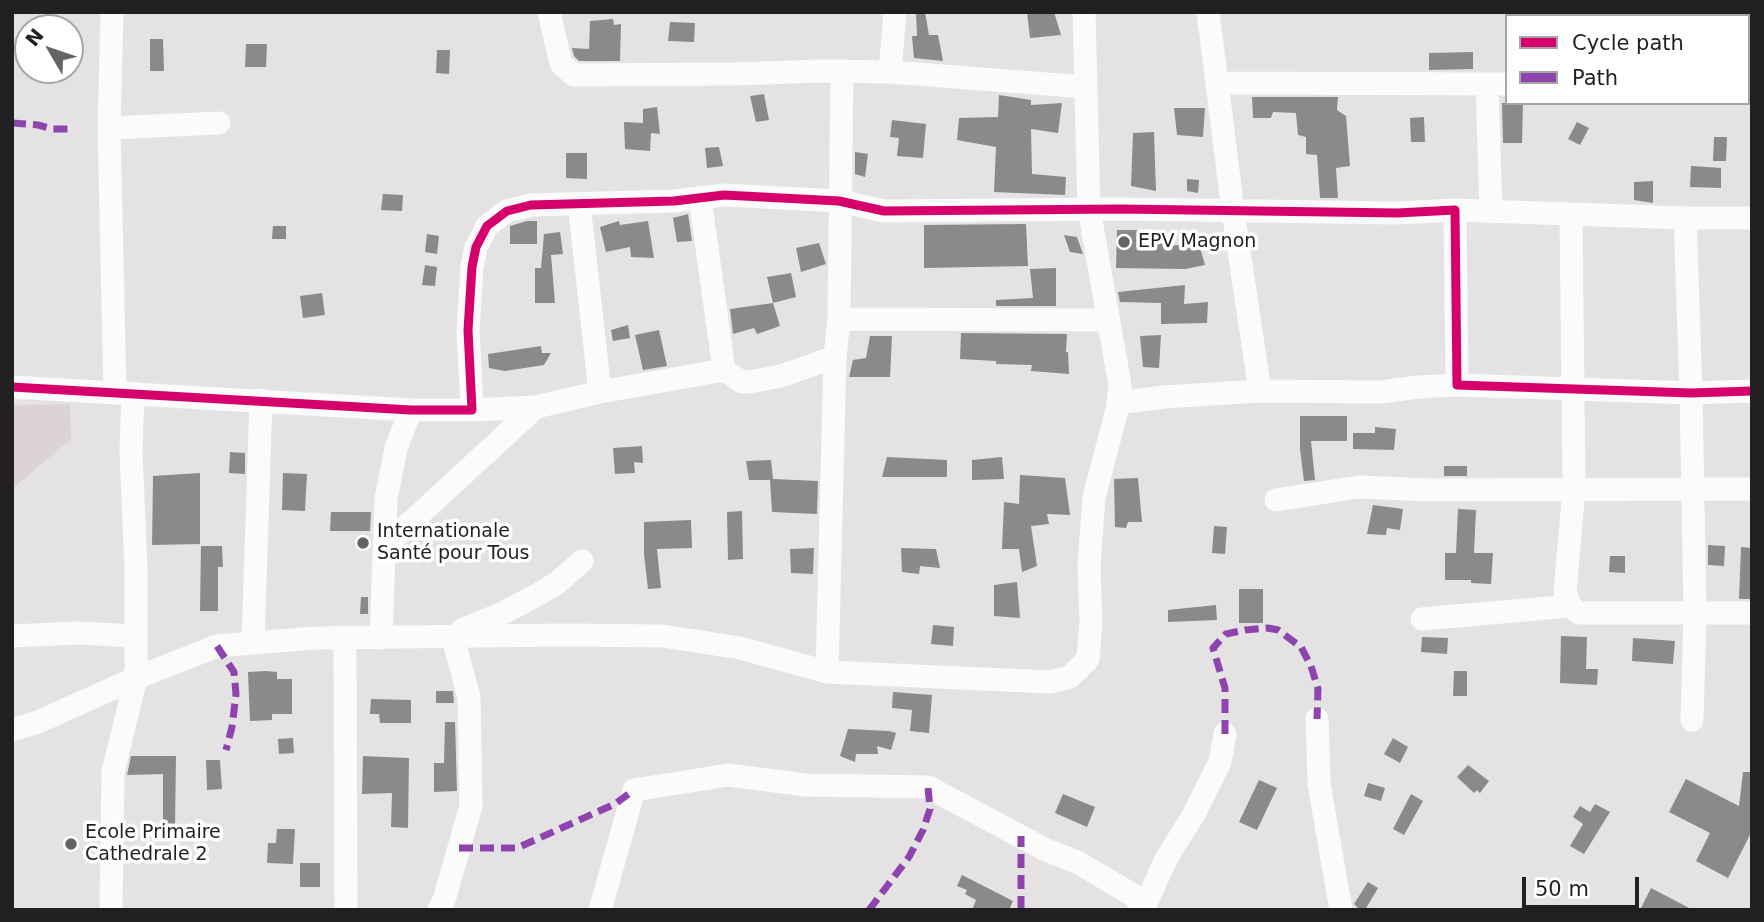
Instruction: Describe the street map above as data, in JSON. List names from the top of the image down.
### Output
{
  "places": ["EPV Magnon", "Internationale Santé pour Tous", "Ecole Primaire Cathedrale 2"],
  "legend": ["Cycle path", "Path"],
  "scale_bar": "50 m",
  "north": "top left"
}
